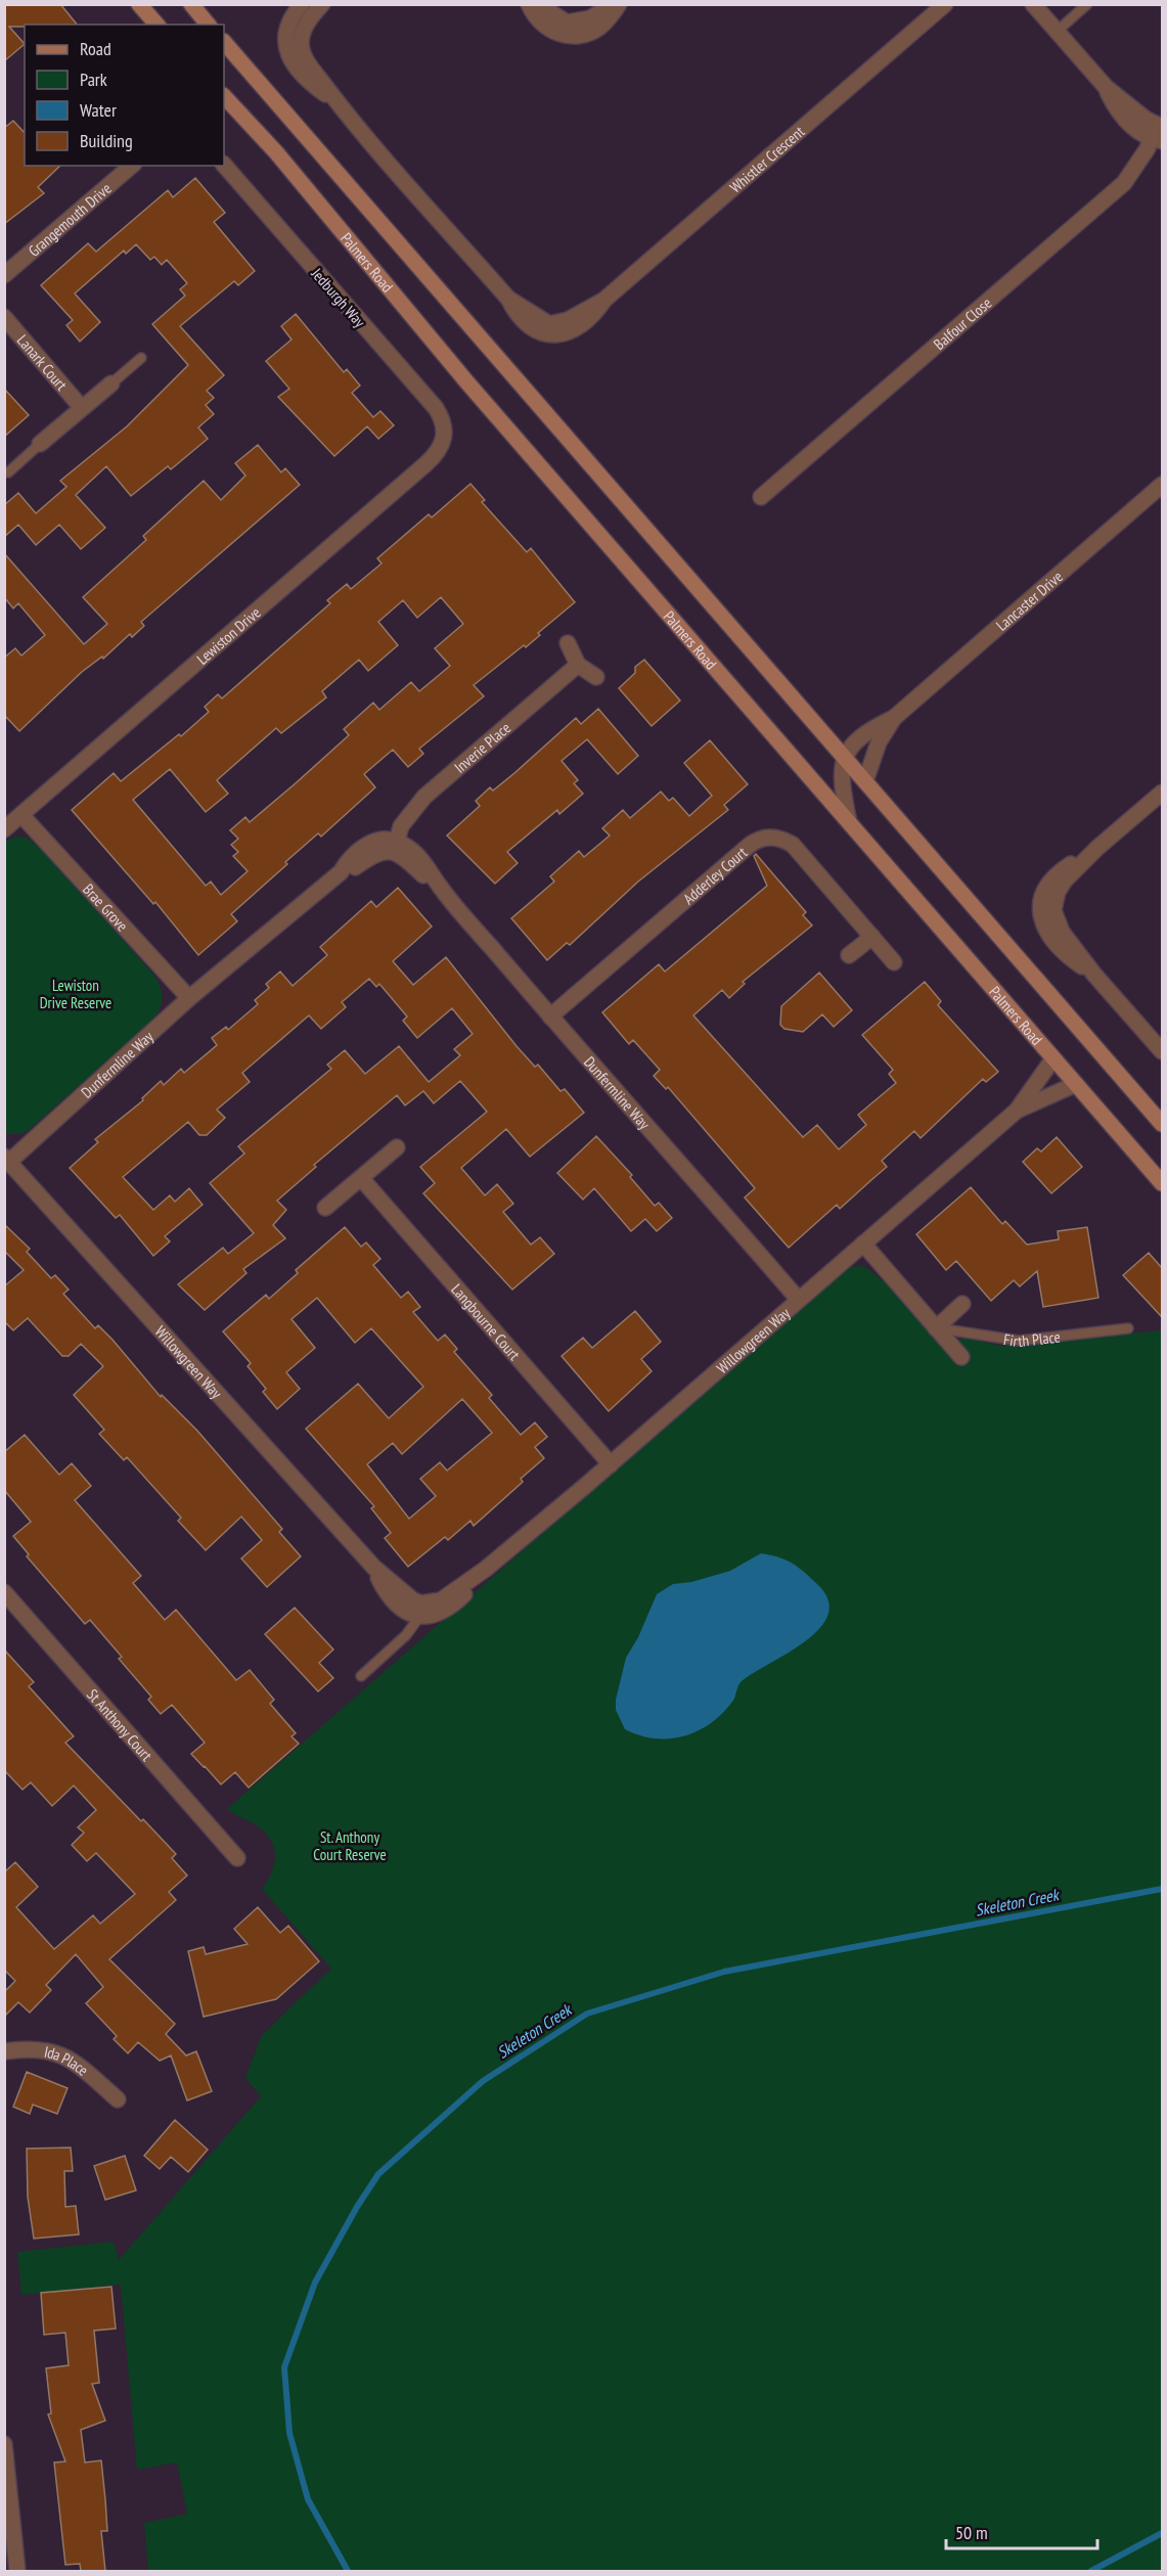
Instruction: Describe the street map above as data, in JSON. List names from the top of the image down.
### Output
{
  "streets": {
    "main road": ["Palmers Road"],
    "street": [
      "Whistler Crescent",
      "Grangemouth Drive",
      "Jedburgh Way",
      "Balfour Close",
      "Lanark Court",
      "Lancaster Drive",
      "Lewiston Drive",
      "Inverie Place",
      "Adderley Court",
      "Brae Grove",
      "Dunfermline Way",
      "Langbourne Court",
      "Willowgreen Way",
      "St Anthony Court",
      "Ida Place"
    ],
    "lane": ["Firth Place"]
  },
  "crossings": [
    ["Palmers Road", "Willowgreen Way"],
    ["Jedburgh Way", "Lewiston Drive"],
    ["Lewiston Drive", "Brae Grove"],
    ["Inverie Place", "Dunfermline Way"],
    ["Adderley Court", "Dunfermline Way"],
    ["Brae Grove", "Dunfermline Way"],
    ["Dunfermline Way", "Willowgreen Way"],
    ["Langbourne Court", "Willowgreen Way"]
  ],
  "water": ["Skeleton Creek"],
  "parks": ["Lewiston Drive Reserve", "St. Anthony Court Reserve"],
  "legend": [
    "Road",
    "Park",
    "Water",
    "Building"
  ],
  "scale_bar": "50 m"
}
